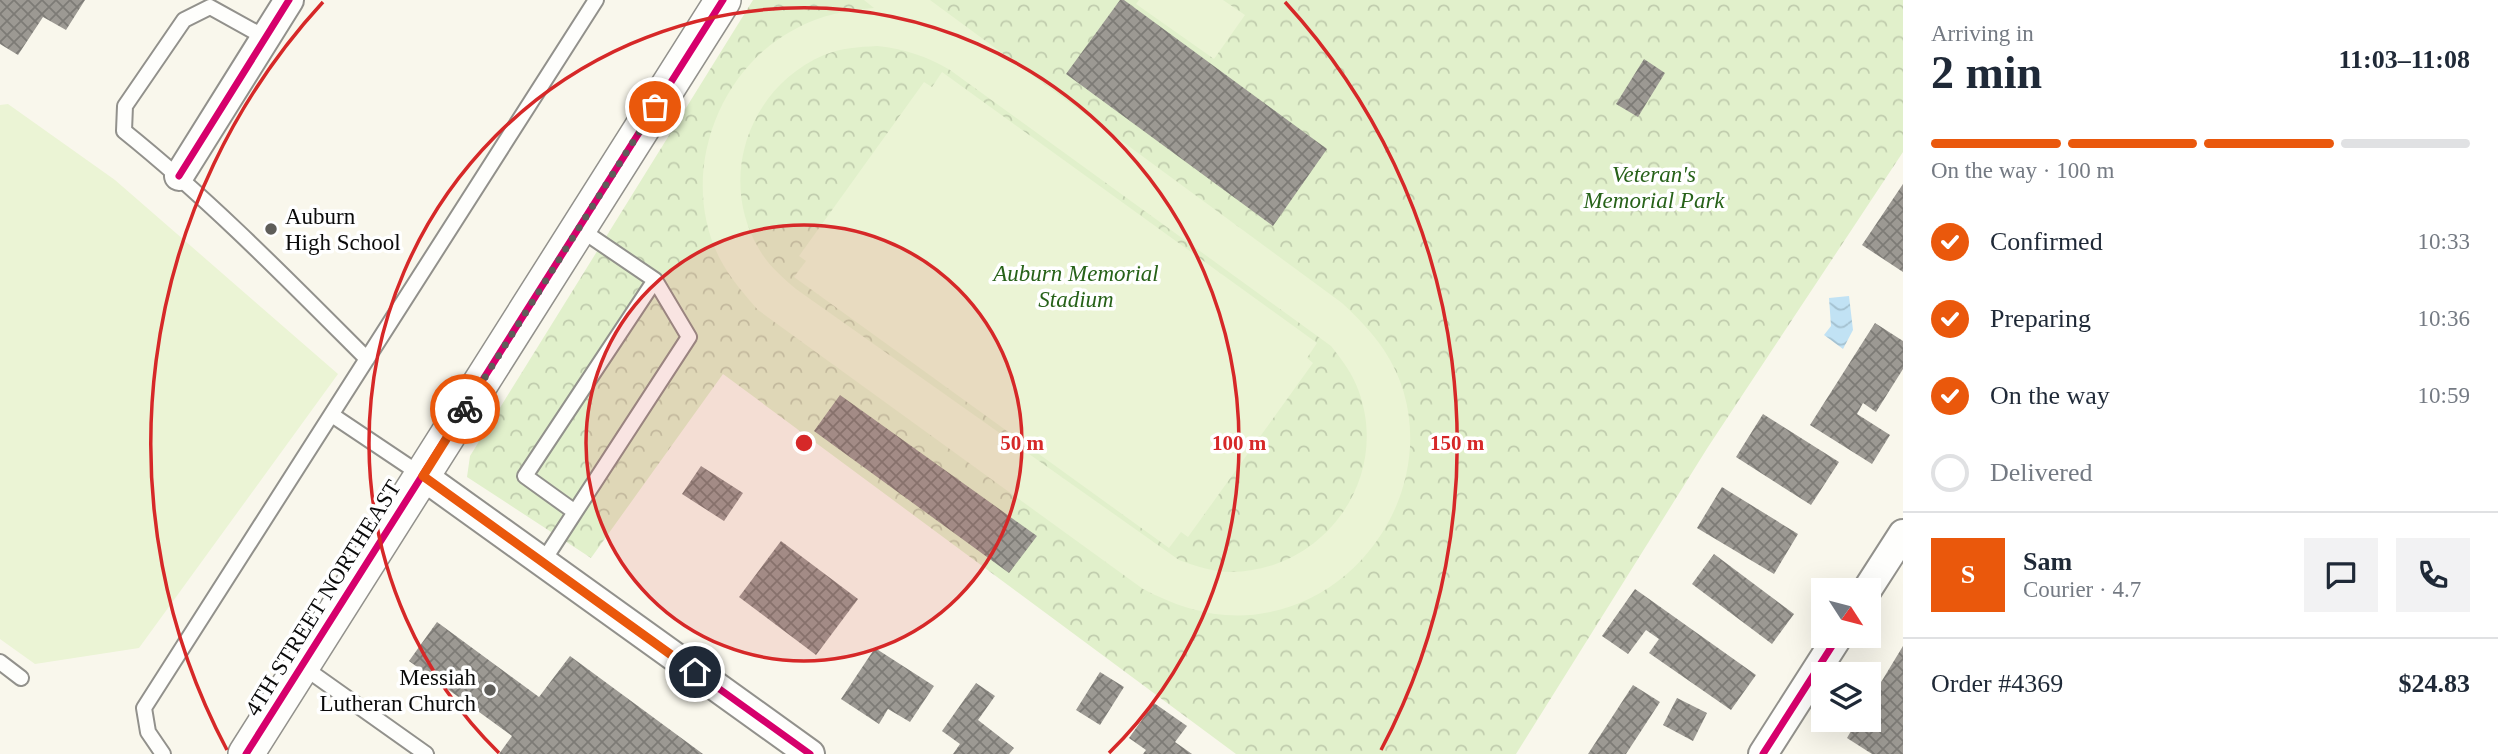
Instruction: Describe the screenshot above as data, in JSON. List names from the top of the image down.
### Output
{
  "streets": {
    "street": ["4TH STREET NORTHEAST"]
  },
  "parks": ["Veteran's Memorial Park", "Auburn Memorial Stadium"],
  "places": ["Auburn High School", "Messiah Lutheran Church"],
  "north": "bottom right",
  "page": {
    "heading": ["2 min", "Arriving in", "11:03–11:08"],
    "panel": [
      "Sam",
      "Courier · 4.7",
      "Order #4369",
      "$24.83"
    ],
    "bar": "On the way · 100 m",
    "list": [
      ["Confirmed", "10:33"],
      ["Preparing", "10:36"],
      ["On the way", "10:59"],
      "Delivered"
    ],
    "round": "S"
  },
  "rings": ["50 m", "100 m", "150 m"]
}
